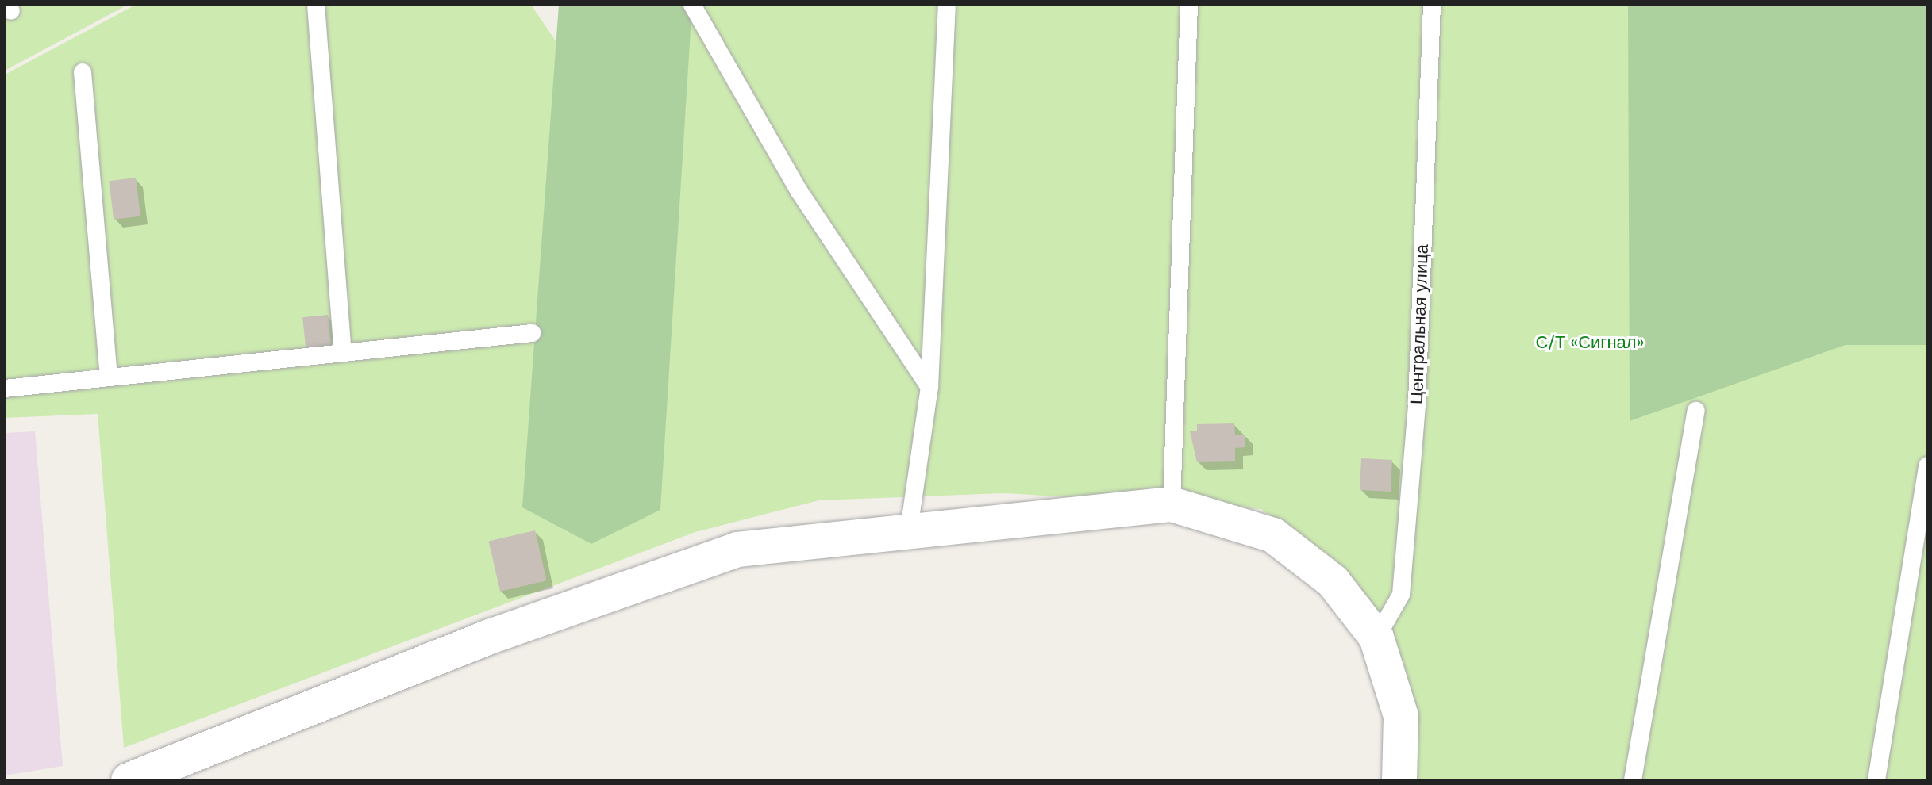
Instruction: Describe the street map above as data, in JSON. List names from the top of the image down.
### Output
{
  "streets": {
    "lane": ["Центральная улица"]
  },
  "parks": ["С/Т «Сигнал»"]
}
